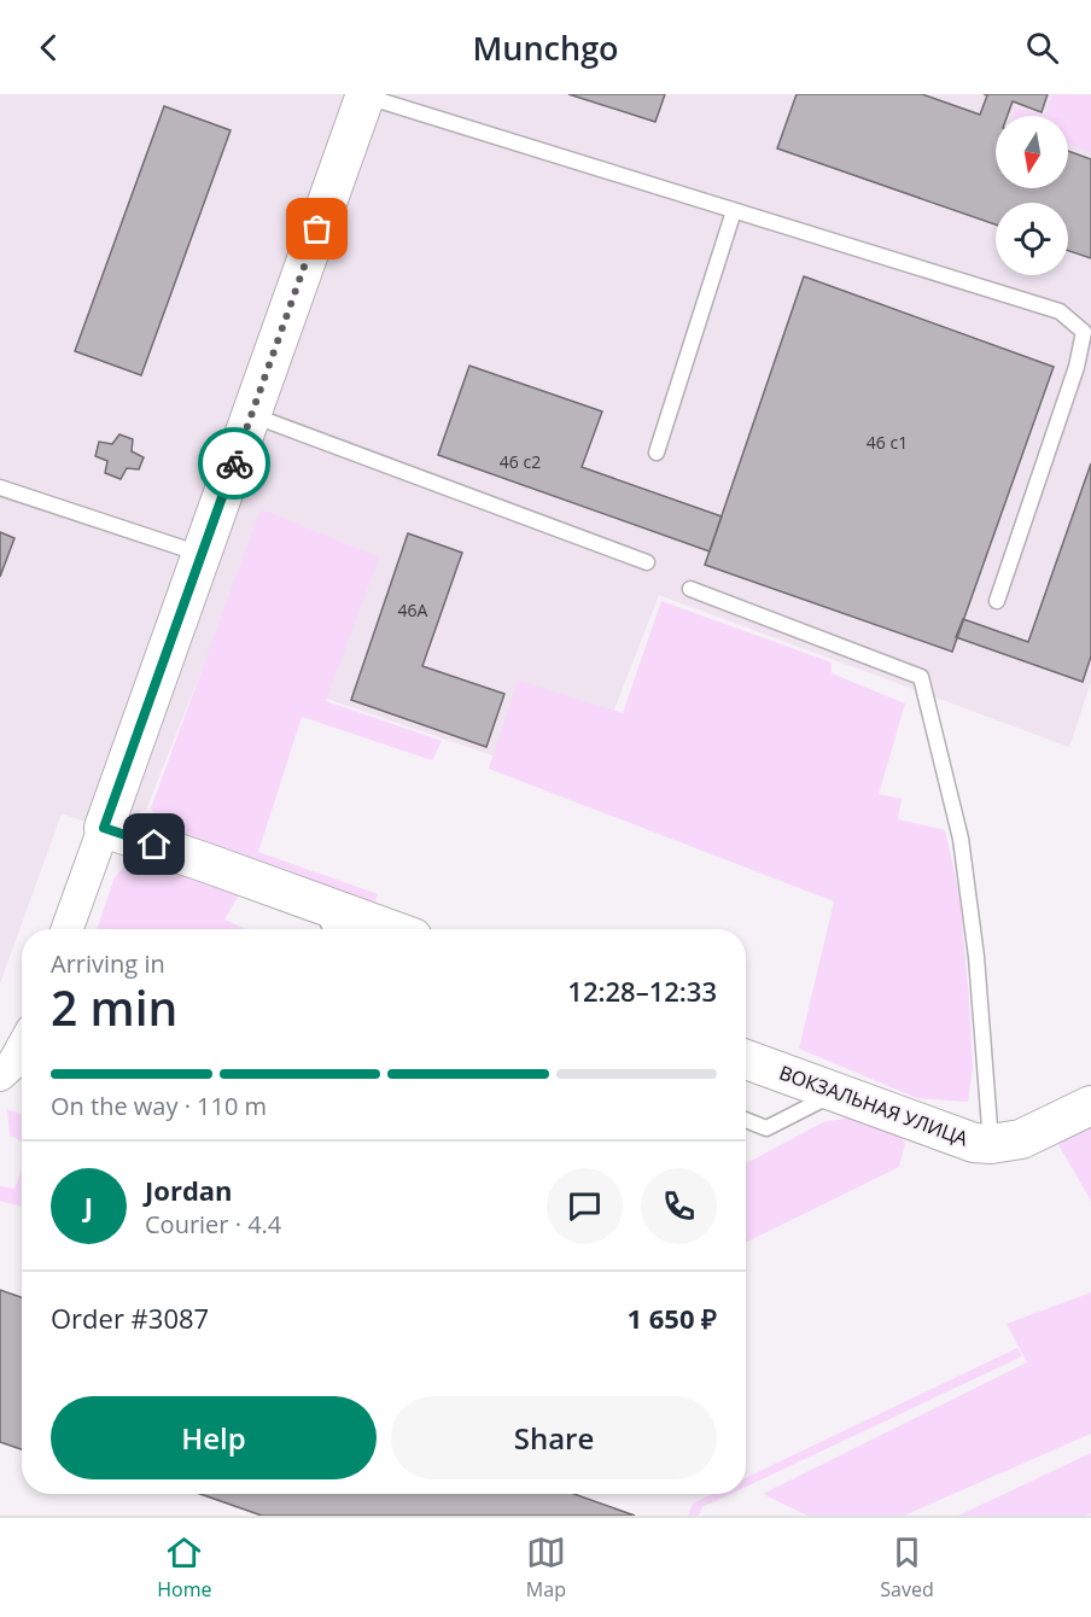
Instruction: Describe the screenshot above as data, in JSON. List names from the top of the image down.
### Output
{
  "streets": {
    "street": ["ВОКЗАЛЬНАЯ УЛИЦА"]
  },
  "house_numbers": ["46 с1", "46 с2", "46А"],
  "north": "bottom",
  "page": {
    "header": "Munchgo",
    "heading": ["2 min", "Arriving in", "12:28–12:33"],
    "panel": [
      "Jordan",
      "Courier · 4.4",
      "Order #3087",
      "1 650 ₽"
    ],
    "bar": "On the way · 110 m",
    "round": "J",
    "buttons": ["Help", "Share"],
    "tabs": ["Home", "Map", "Saved"]
  }
}
